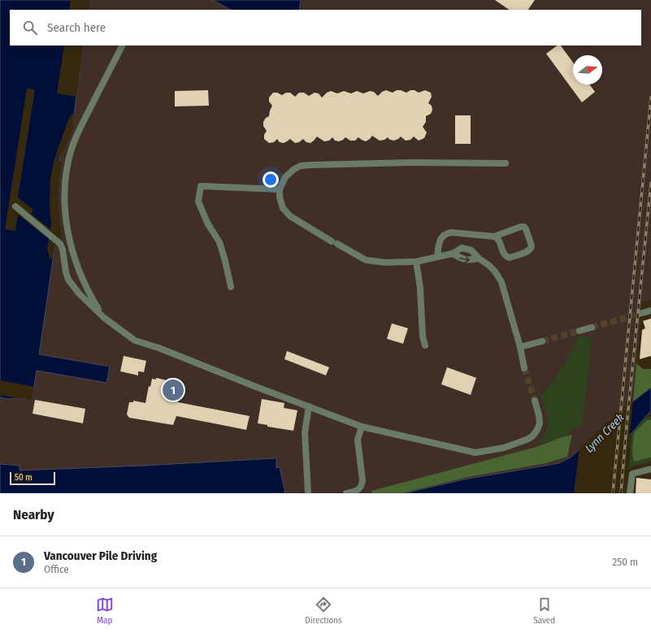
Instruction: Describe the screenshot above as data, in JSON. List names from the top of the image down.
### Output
{
  "water": ["Lynn Creek"],
  "scale_bar": "50 m",
  "north": "right",
  "page": {
    "search": "Search here",
    "pins": "1",
    "scale": "50 m",
    "heading": "Nearby",
    "list": [
      {
        "mark": "1",
        "name": "Vancouver Pile Driving",
        "note": "Office",
        "value": "250 m"
      }
    ],
    "nav": ["Map", "Directions", "Saved"]
  }
}
